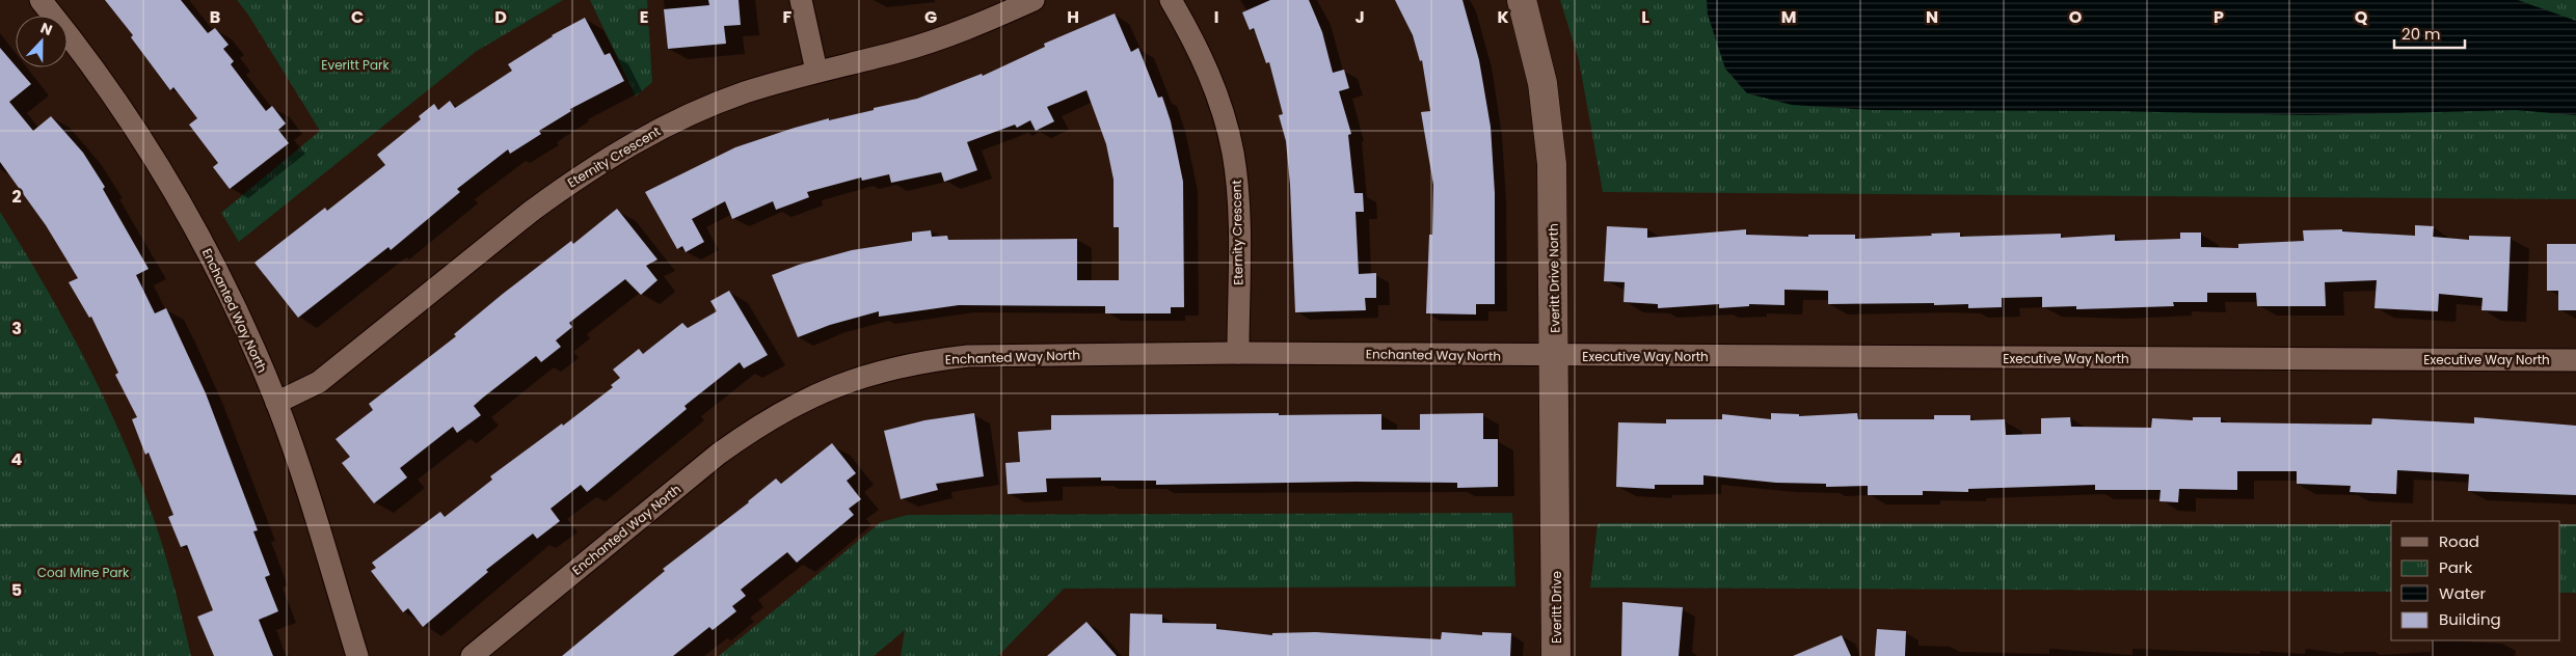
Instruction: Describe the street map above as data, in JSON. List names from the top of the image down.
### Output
{
  "streets": {
    "street": [
      "Eternity Crescent",
      "Everitt Drive North",
      "Enchanted Way North",
      "Executive Way North",
      "Everitt Drive"
    ]
  },
  "crossings": [
    ["Eternity Crescent", "Enchanted Way North"],
    ["Everitt Drive North", "Enchanted Way North"],
    ["Everitt Drive North", "Executive Way North"],
    ["Everitt Drive North", "Everitt Drive"],
    ["Enchanted Way North", "Executive Way North"]
  ],
  "parks": ["Everitt Park", "Coal Mine Park"],
  "legend": [
    "Road",
    "Park",
    "Water",
    "Building"
  ],
  "scale_bar": "20 m",
  "north": "top",
  "grid": {
    "columns": [
      "B",
      "C",
      "D",
      "E",
      "F",
      "G",
      "H",
      "I",
      "J",
      "K",
      "L",
      "M",
      "N",
      "O",
      "P",
      "Q"
    ],
    "rows": [
      "2",
      "3",
      "4",
      "5"
    ]
  }
}
